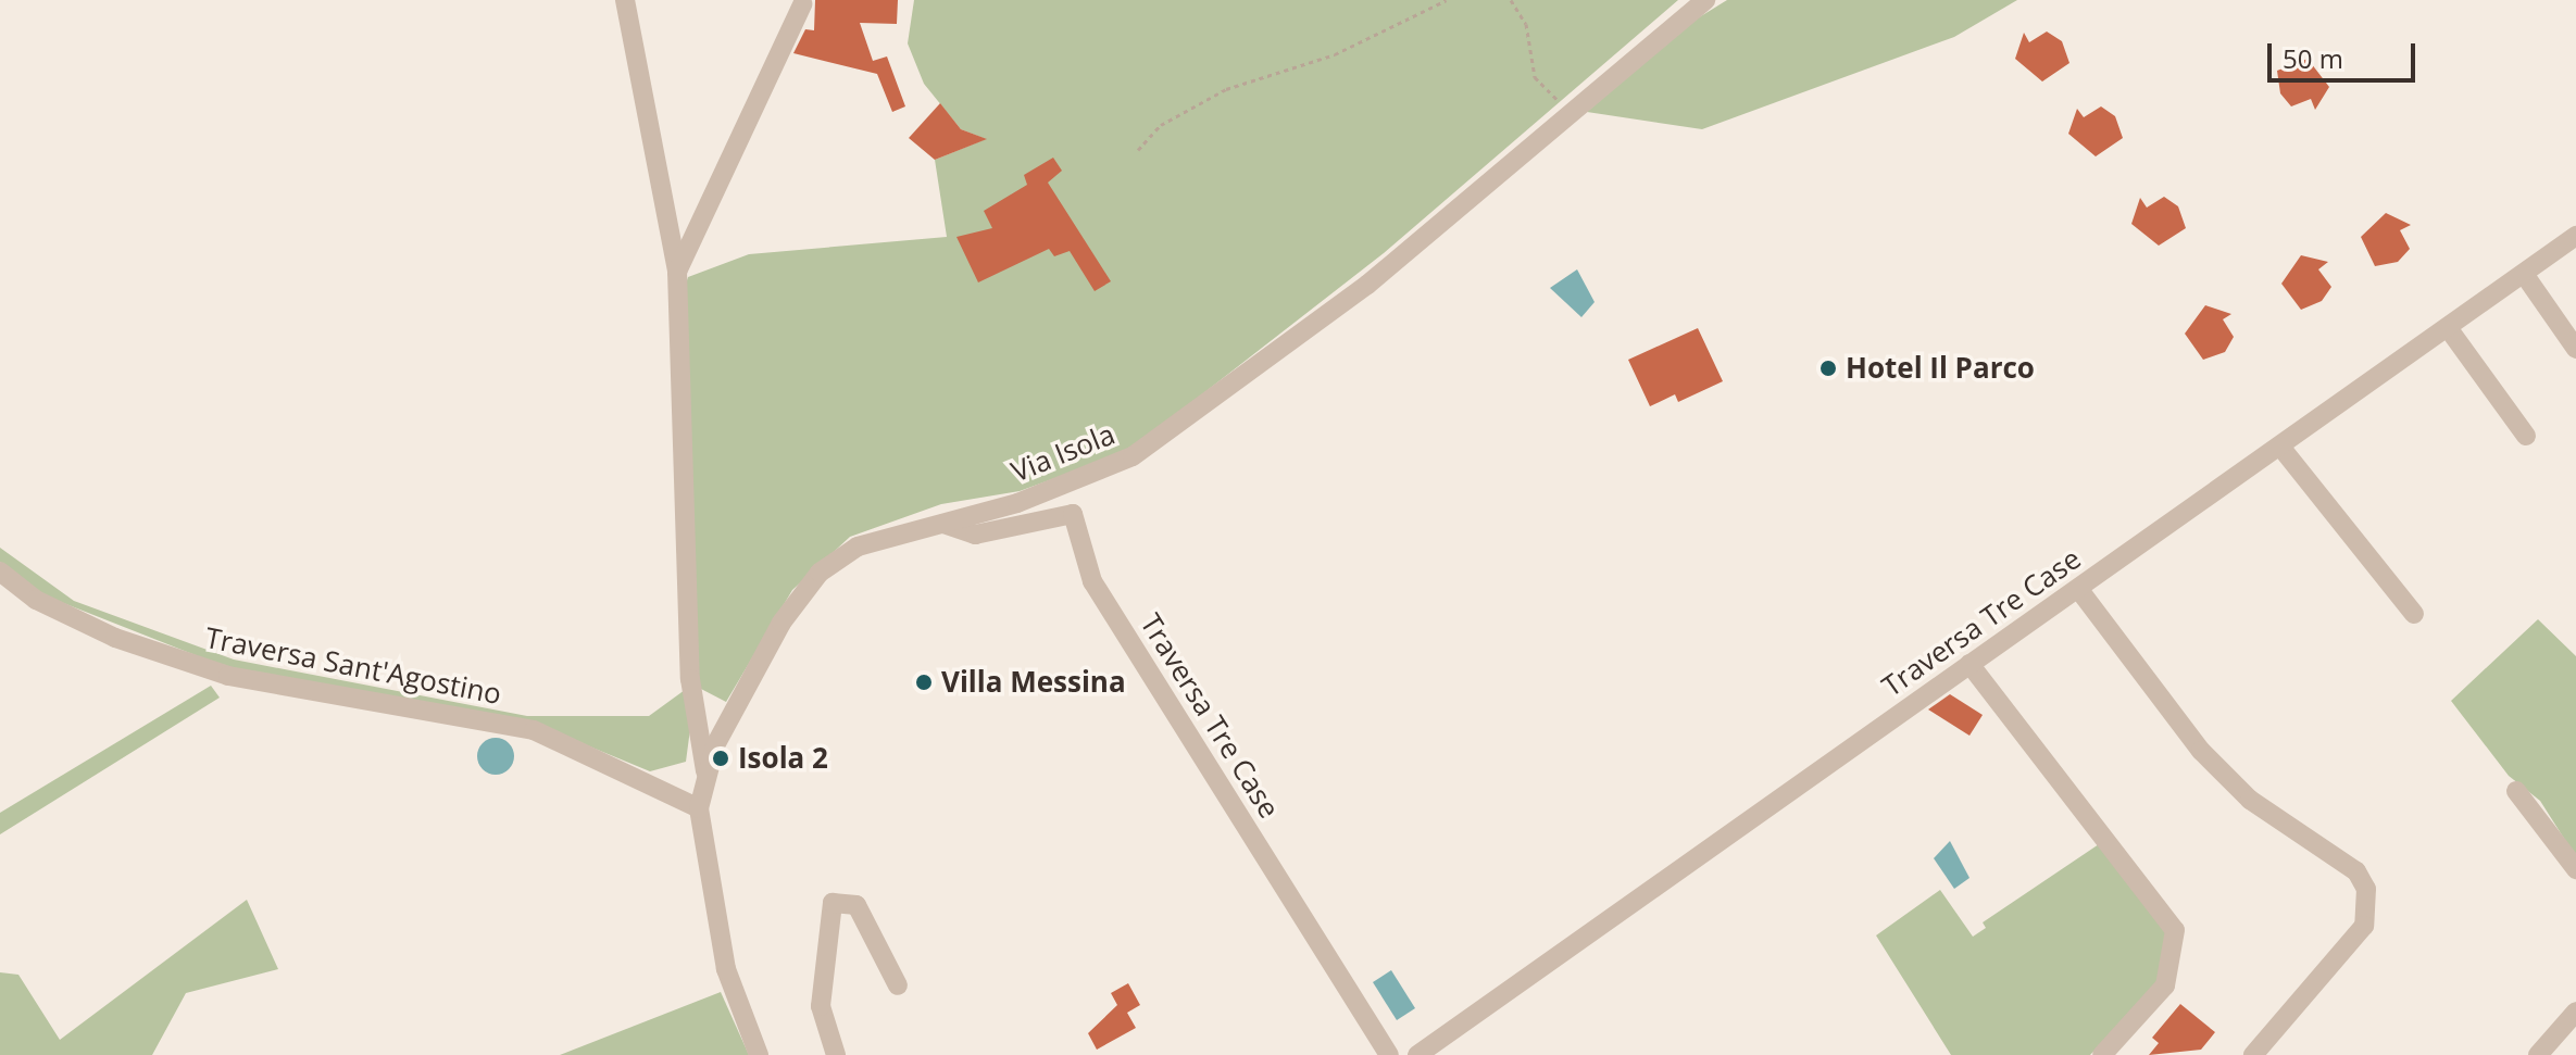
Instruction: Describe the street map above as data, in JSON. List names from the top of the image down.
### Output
{
  "streets": {
    "street": ["Via Isola", "Traversa Tre Case", "Traversa Sant'Agostino"]
  },
  "crossings": [
    ["Via Isola", "Traversa Tre Case"],
    ["Via Isola", "Traversa Sant'Agostino"]
  ],
  "places": ["Hotel Il Parco", "Villa Messina", "Isola 2"],
  "scale_bar": "50 m"
}
